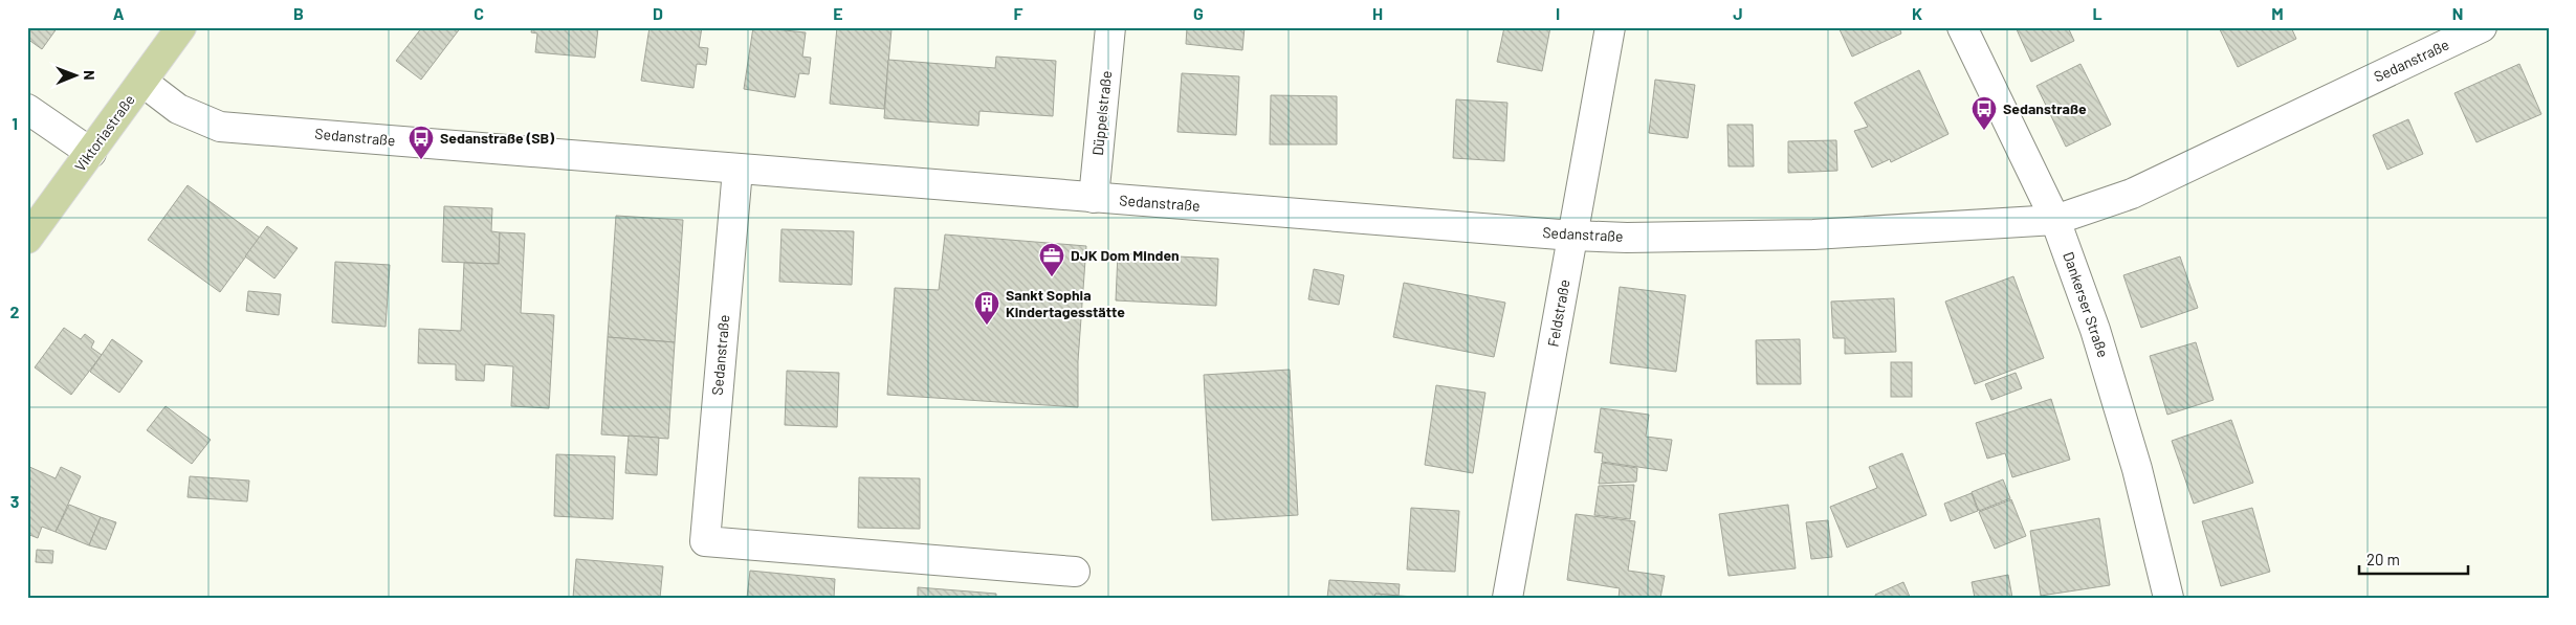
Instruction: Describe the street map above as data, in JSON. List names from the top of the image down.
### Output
{
  "streets": {
    "main road": ["Viktoriastraße"],
    "street": [
      "Sedanstraße",
      "Düppelstraße",
      "Dankerser Straße",
      "Feldstraße"
    ]
  },
  "crossings": [
    ["Sedanstraße", "Düppelstraße"],
    ["Sedanstraße", "Viktoriastraße"],
    ["Sedanstraße", "Dankerser Straße"],
    ["Sedanstraße", "Feldstraße"]
  ],
  "places": {
    "bus stop": ["Sedanstraße", "Sedanstraße (SB)"],
    "office": ["DJK Dom Minden"],
    "building": ["Sankt Sophia Kindertagesstätte"]
  },
  "scale_bar": "20 m",
  "north": "right",
  "grid": {
    "columns": [
      "A",
      "B",
      "C",
      "D",
      "E",
      "F",
      "G",
      "H",
      "I",
      "J",
      "K",
      "L",
      "M",
      "N"
    ],
    "rows": ["1", "2", "3"]
  }
}
